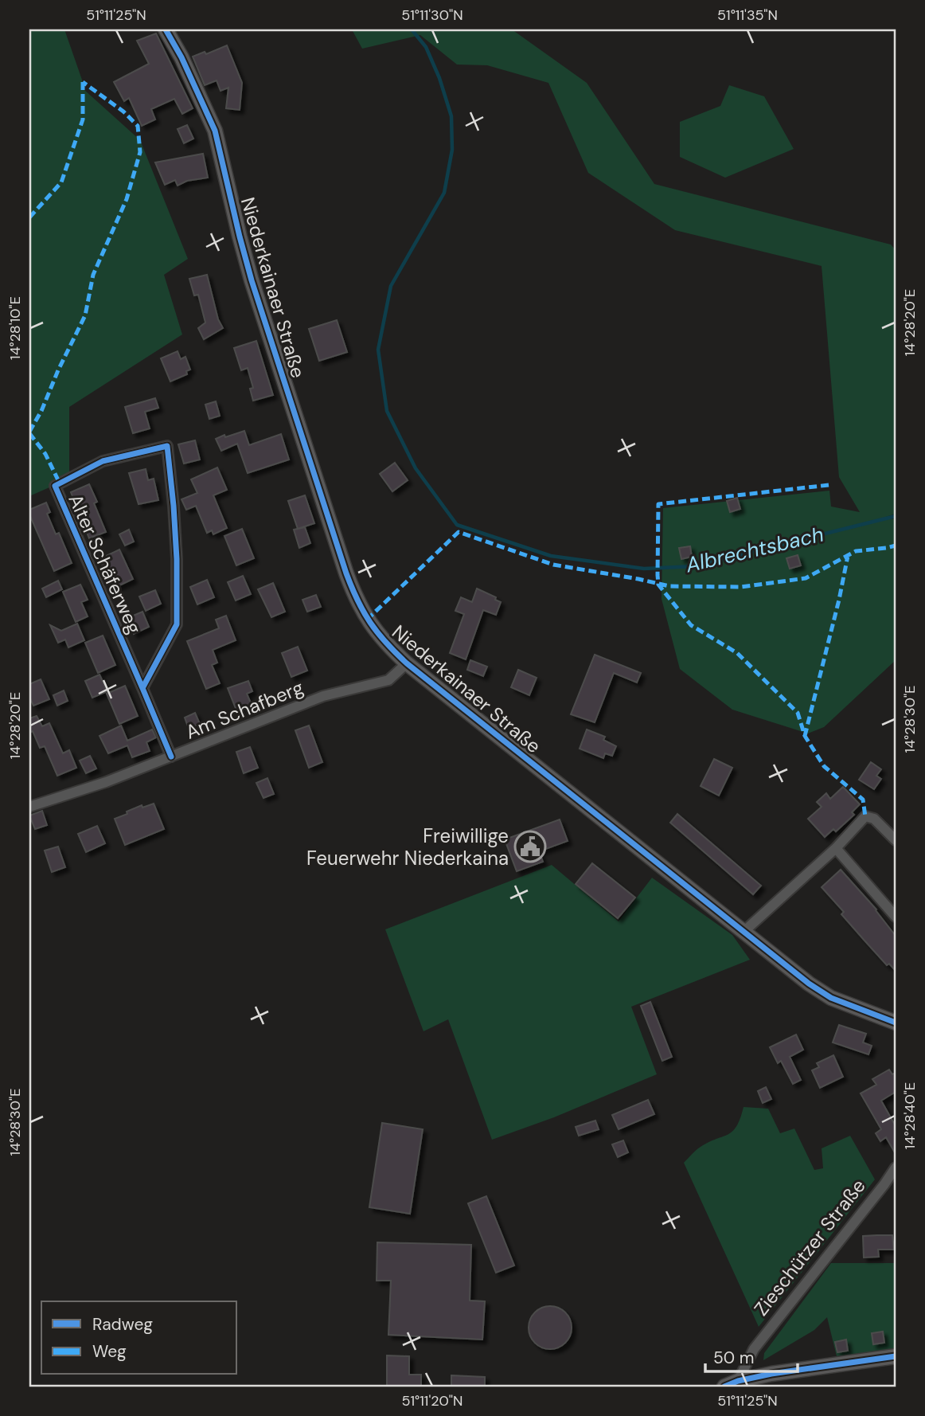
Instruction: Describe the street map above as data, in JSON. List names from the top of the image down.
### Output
{
  "streets": {
    "street": [
      "Niederkainaer Straße",
      "Alter Schäferweg",
      "Am Schafberg",
      "Zieschützer Straße"
    ]
  },
  "crossings": [
    ["Niederkainaer Straße", "Am Schafberg"],
    ["Alter Schäferweg", "Am Schafberg"]
  ],
  "water": ["Albrechtsbach"],
  "places": {
    "public building": ["Freiwillige Feuerwehr Niederkaina"]
  },
  "legend": ["Radweg", "Weg"],
  "scale_bar": "50 m",
  "coordinates": [
    "51°11'25\"N",
    "51°11'30\"N",
    "51°11'35\"N",
    "14°28'20\"E",
    "14°28'10\"E",
    "14°28'30\"E",
    "14°28'40\"E",
    "51°11'20\"N"
  ]
}
